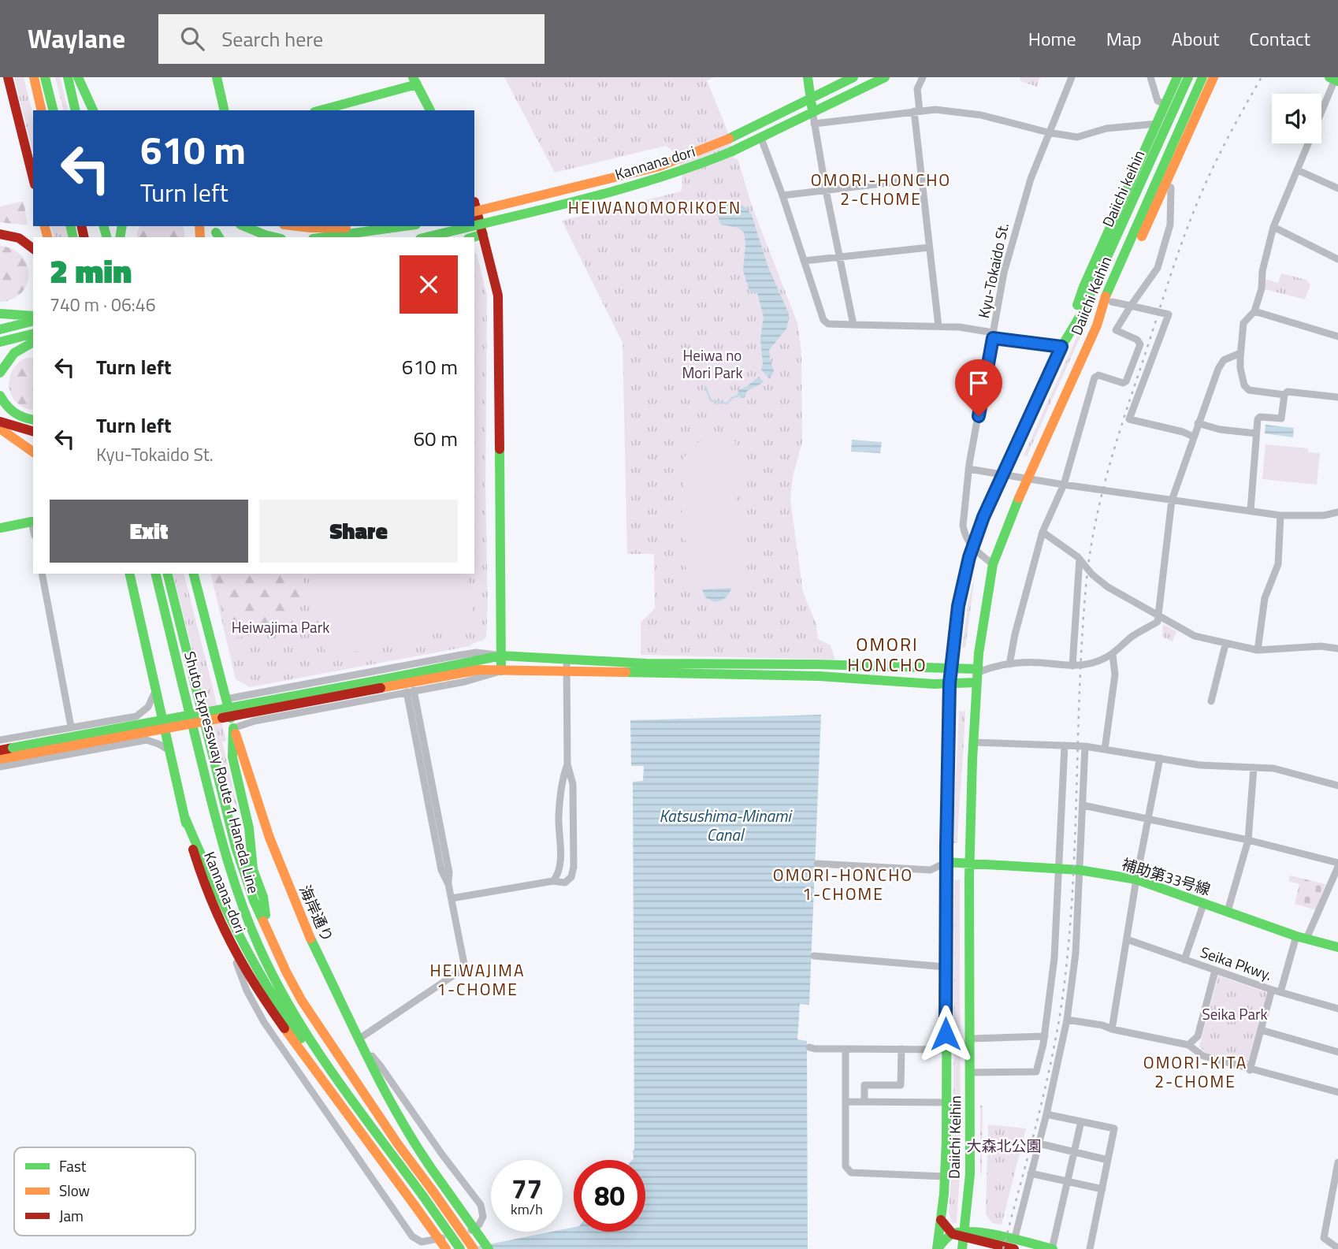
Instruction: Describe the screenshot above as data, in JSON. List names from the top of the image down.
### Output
{
  "streets": {
    "main road": [
      "Kannana dori",
      "Daiichi keihin",
      "Daiichi Keihin",
      "Shuto Expressway Route 1 Haneda Line",
      "補助第33号線",
      "Kannana-dori",
      "海岸通り"
    ],
    "street": ["Kyu-Tokaido St.", "Seika Pkwy."]
  },
  "crossings": [
    ["Daiichi keihin", "Daiichi Keihin"],
    ["Kyu-Tokaido St.", "Daiichi Keihin"],
    ["Daiichi Keihin", "補助第33号線"]
  ],
  "districts": [
    "OMORI-HONCHO 2-CHOME",
    "HEIWANOMORIKOEN",
    "OMORI HONCHO",
    "OMORI-HONCHO 1-CHOME",
    "HEIWAJIMA 1-CHOME",
    "OMORI-KITA 2-CHOME"
  ],
  "water": ["Katsushima-Minami Canal"],
  "parks": [
    "Heiwa no Mori Park",
    "Heiwajima Park",
    "Seika Park",
    "大森北公園"
  ],
  "legend": ["Fast", "Slow", "Jam"],
  "page": {
    "header": "Waylane",
    "search": "Search here",
    "nav": [
      "Home",
      "Map",
      "About",
      "Contact"
    ],
    "turn": ["610 m", "Turn left"],
    "heading": ["2 min", "740 m · 06:46"],
    "list": [
      {
        "name": "Turn left",
        "value": "610 m"
      },
      {
        "name": "Turn left",
        "note": "Kyu-Tokaido St.",
        "value": "60 m"
      }
    ],
    "buttons": ["Exit", "Share"],
    "speed": "77 km/h",
    "limit": "80"
  }
}
